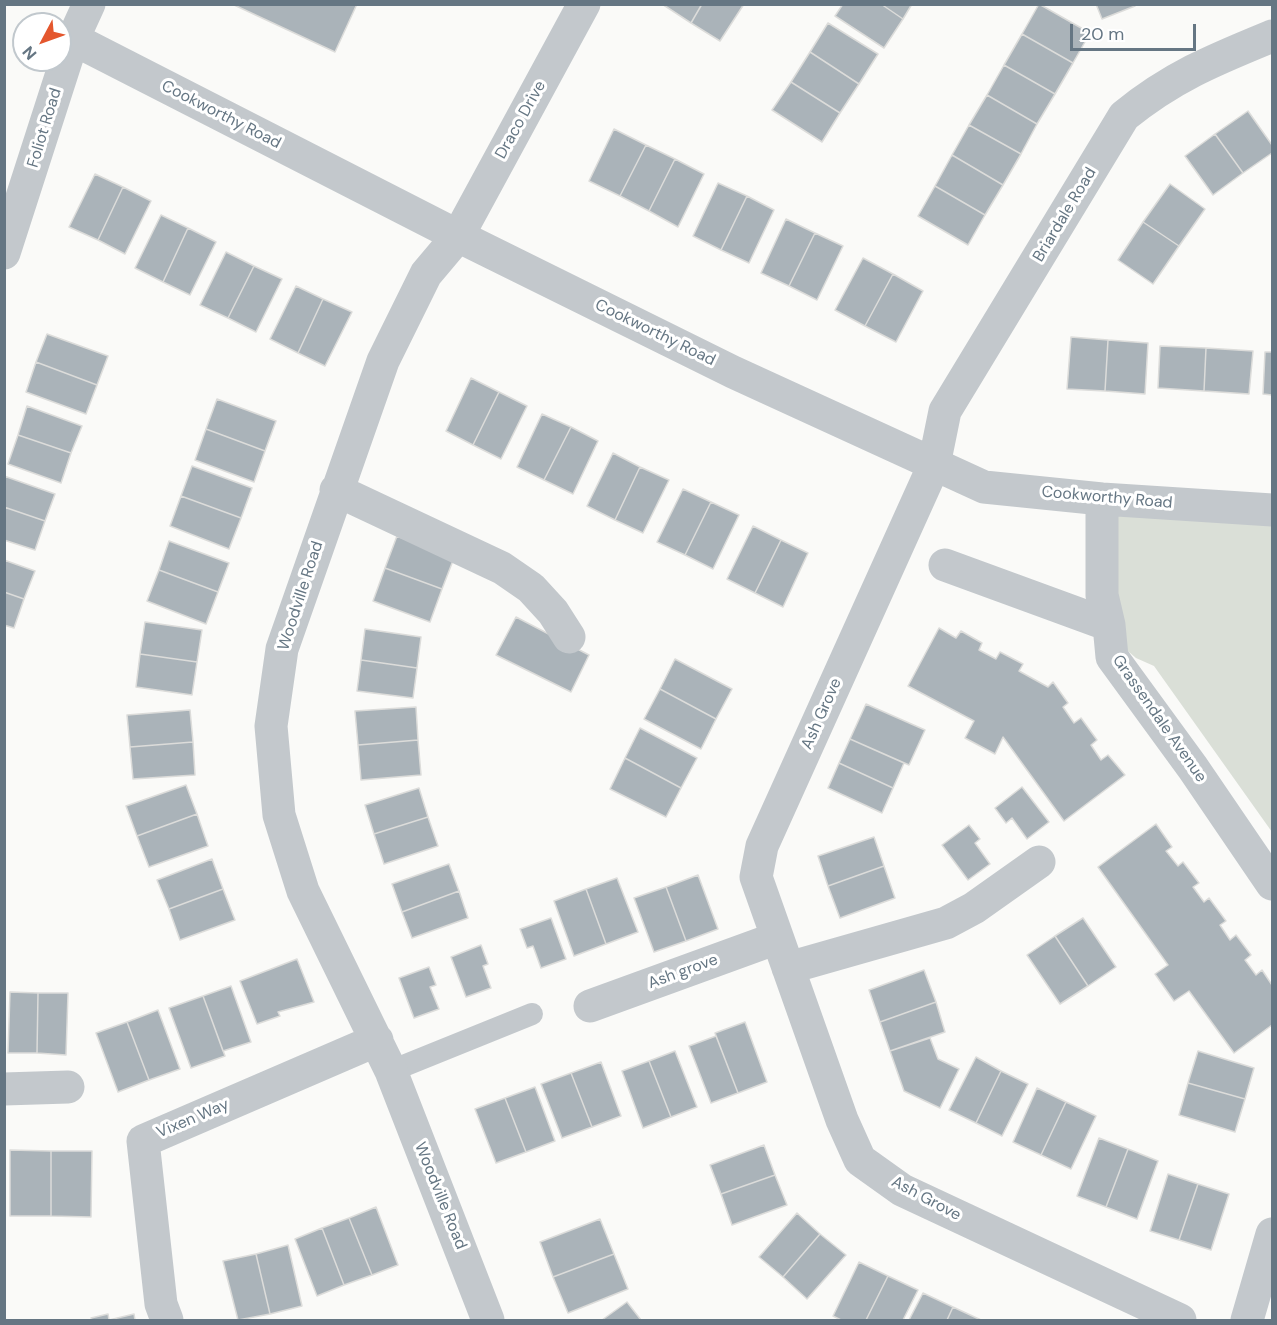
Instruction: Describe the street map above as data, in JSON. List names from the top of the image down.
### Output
{
  "streets": {
    "street": [
      "Cookworthy Road",
      "Draco Drive",
      "Foliot Road",
      "Briardale Road",
      "Woodville Road",
      "Ash Grove",
      "Grassendale Avenue",
      "Ash grove",
      "Vixen Way"
    ]
  },
  "crossings": [
    ["Cookworthy Road", "Draco Drive"],
    ["Cookworthy Road", "Foliot Road"],
    ["Cookworthy Road", "Briardale Road"],
    ["Cookworthy Road", "Woodville Road"],
    ["Cookworthy Road", "Ash Grove"],
    ["Cookworthy Road", "Grassendale Avenue"],
    ["Draco Drive", "Woodville Road"],
    ["Briardale Road", "Ash Grove"],
    ["Woodville Road", "Vixen Way"],
    ["Ash Grove", "Ash grove"]
  ],
  "scale_bar": "20 m",
  "north": "bottom left"
}
